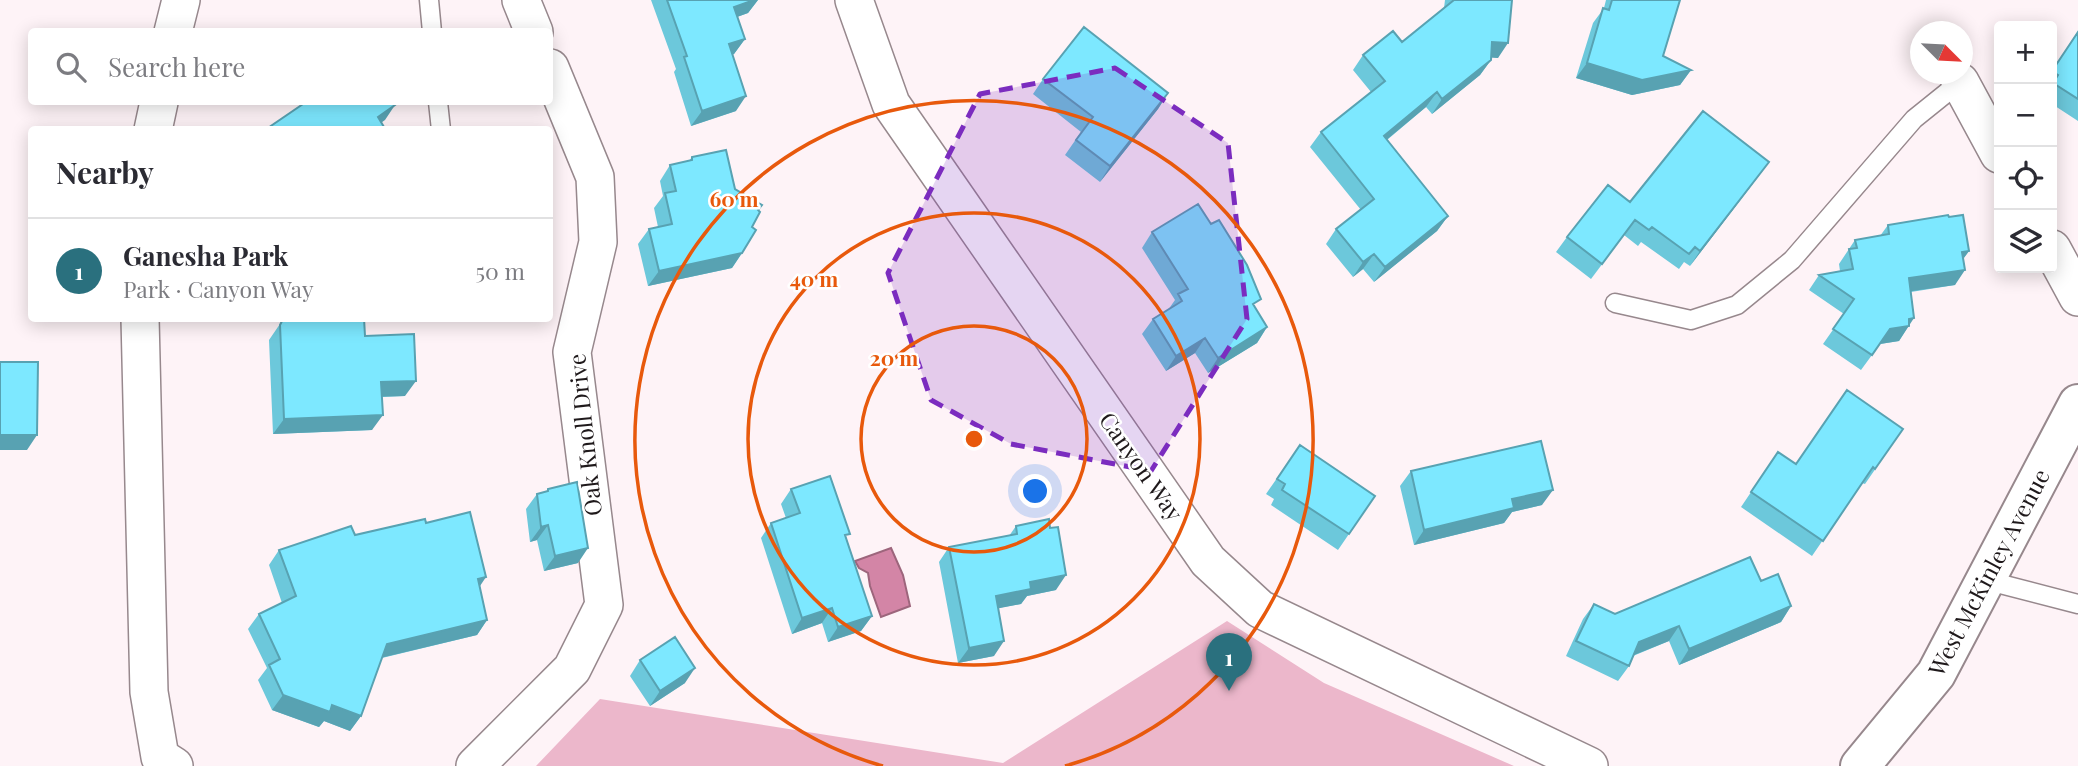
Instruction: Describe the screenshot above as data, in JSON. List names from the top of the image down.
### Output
{
  "streets": {
    "main road": ["West McKinley Avenue"],
    "street": ["Oak Knoll Drive", "Canyon Way"]
  },
  "north": "bottom right",
  "page": {
    "map_buttons": ["+", "−"],
    "search": "Search here",
    "heading": "Nearby",
    "list": [
      {
        "mark": "1",
        "name": "Ganesha Park",
        "note": "Park · Canyon Way",
        "value": "50 m"
      }
    ],
    "pins": "1"
  },
  "rings": ["60 m", "40 m", "20 m"]
}
